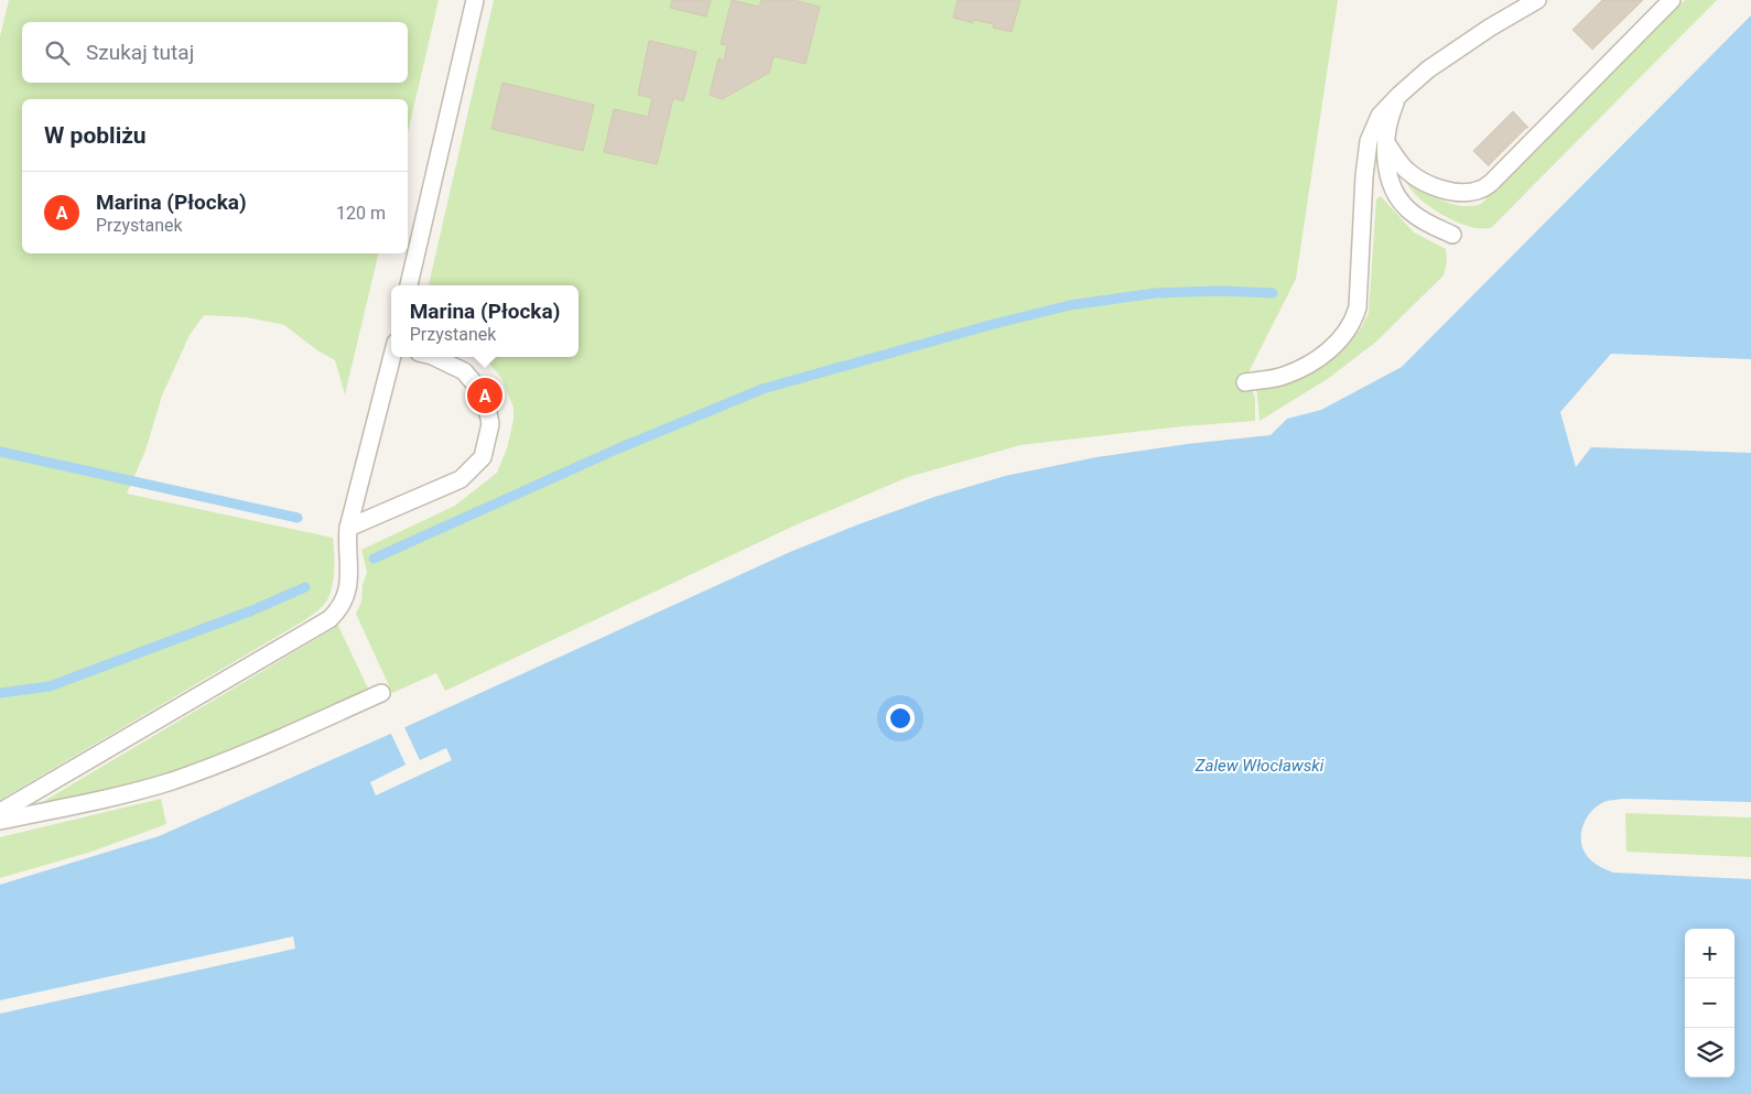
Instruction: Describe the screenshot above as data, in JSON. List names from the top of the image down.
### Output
{
  "water": ["Zalew Włocławski"],
  "page": {
    "search": "Szukaj tutaj",
    "heading": "W pobliżu",
    "list": [
      {
        "mark": "A",
        "name": "Marina (Płocka)",
        "note": "Przystanek",
        "value": "120 m"
      }
    ],
    "popup": ["Marina (Płocka)", "Przystanek"],
    "pins": "A",
    "map_buttons": ["+", "−"]
  }
}
